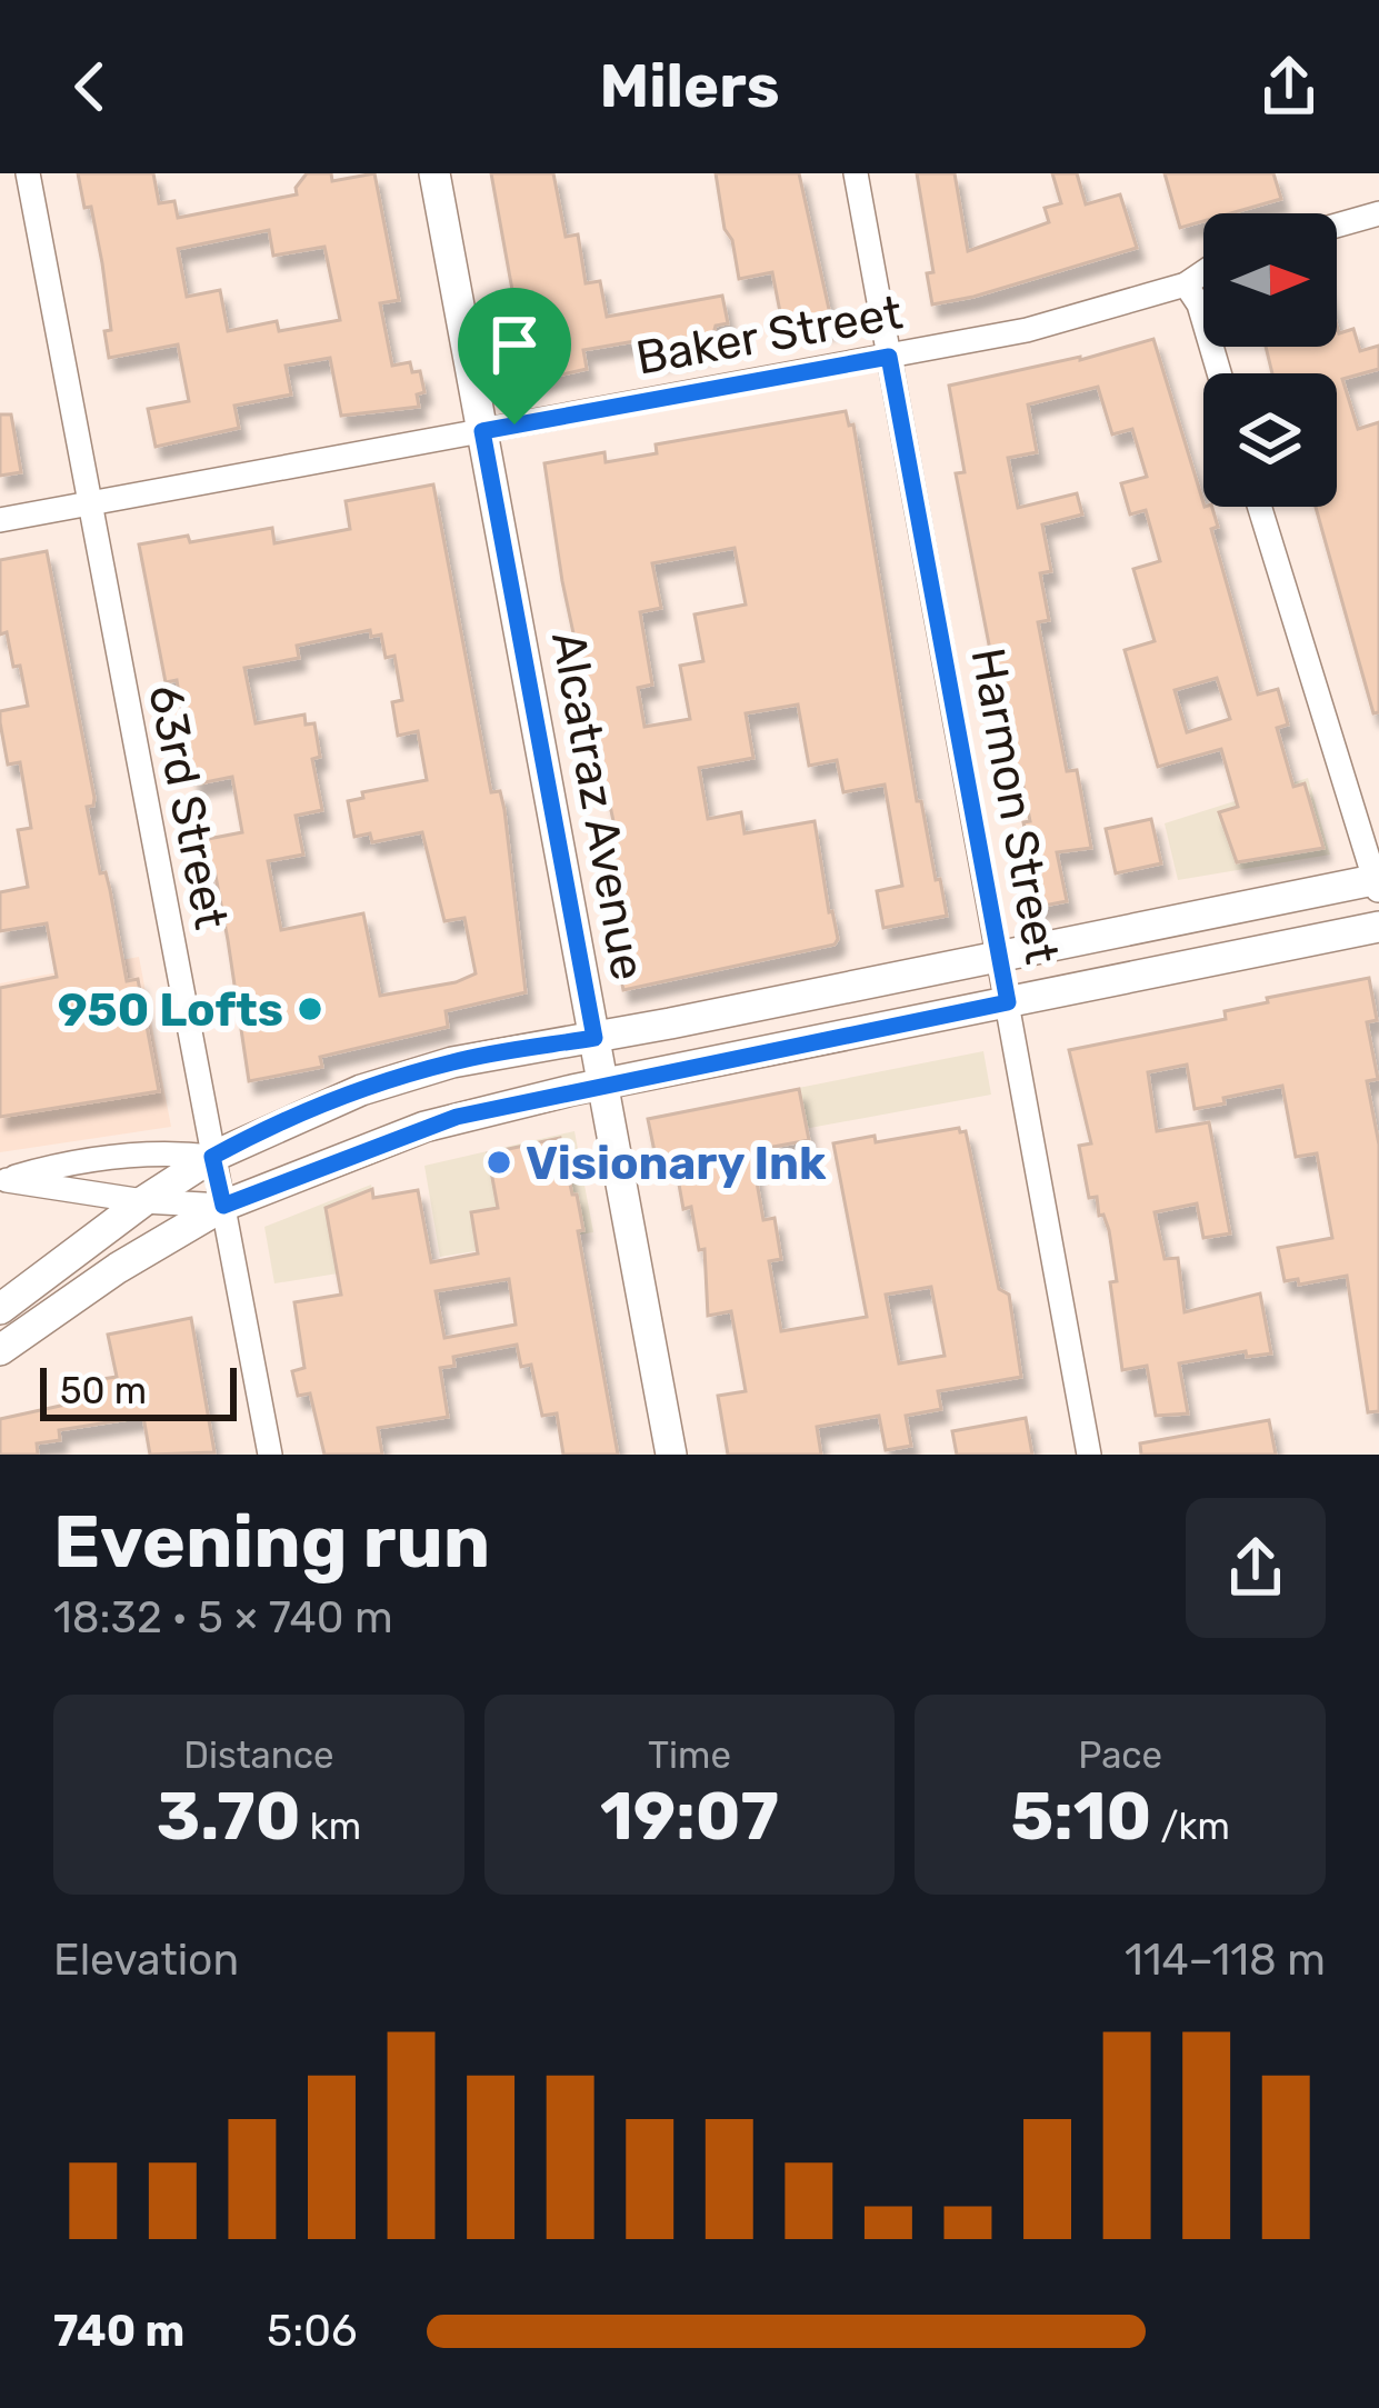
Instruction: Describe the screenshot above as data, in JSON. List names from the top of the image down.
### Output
{
  "streets": {
    "street": [
      "Baker Street",
      "Alcatraz Avenue",
      "Harmon Street",
      "63rd Street"
    ]
  },
  "crossings": [
    ["Baker Street", "Alcatraz Avenue"],
    ["Baker Street", "Harmon Street"],
    ["Baker Street", "63rd Street"]
  ],
  "places": ["950 Lofts", "Visionary Ink"],
  "scale_bar": "50 m",
  "north": "right",
  "page": {
    "header": "Milers",
    "scale": "50 m",
    "heading": ["Evening run", "18:32 · 5 × 740 m"],
    "stats": [
      ["Distance", "3.70 km"],
      ["Time", "19:07"],
      ["Pace", "5:10 /km"]
    ],
    "chart": ["Elevation", "114–118 m"],
    "list": [
      {
        "name": "740 m",
        "note": "5:06"
      }
    ]
  }
}
